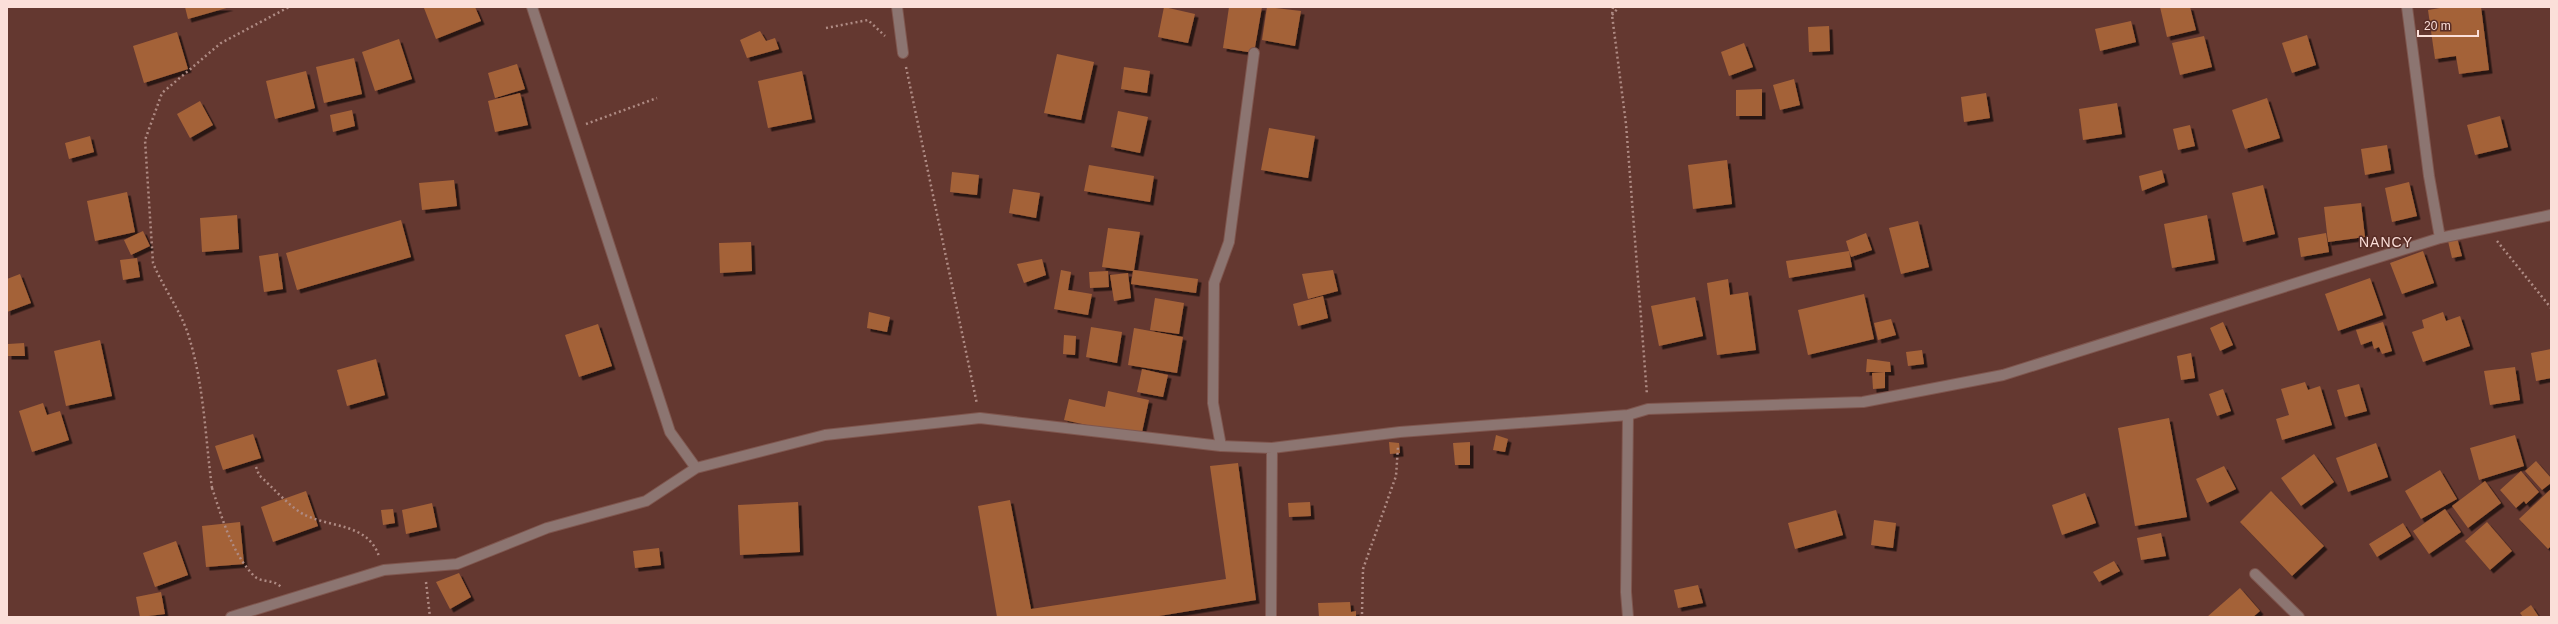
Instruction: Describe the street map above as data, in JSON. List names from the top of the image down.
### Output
{
  "districts": ["NANCY"],
  "scale_bar": "20 m"
}
